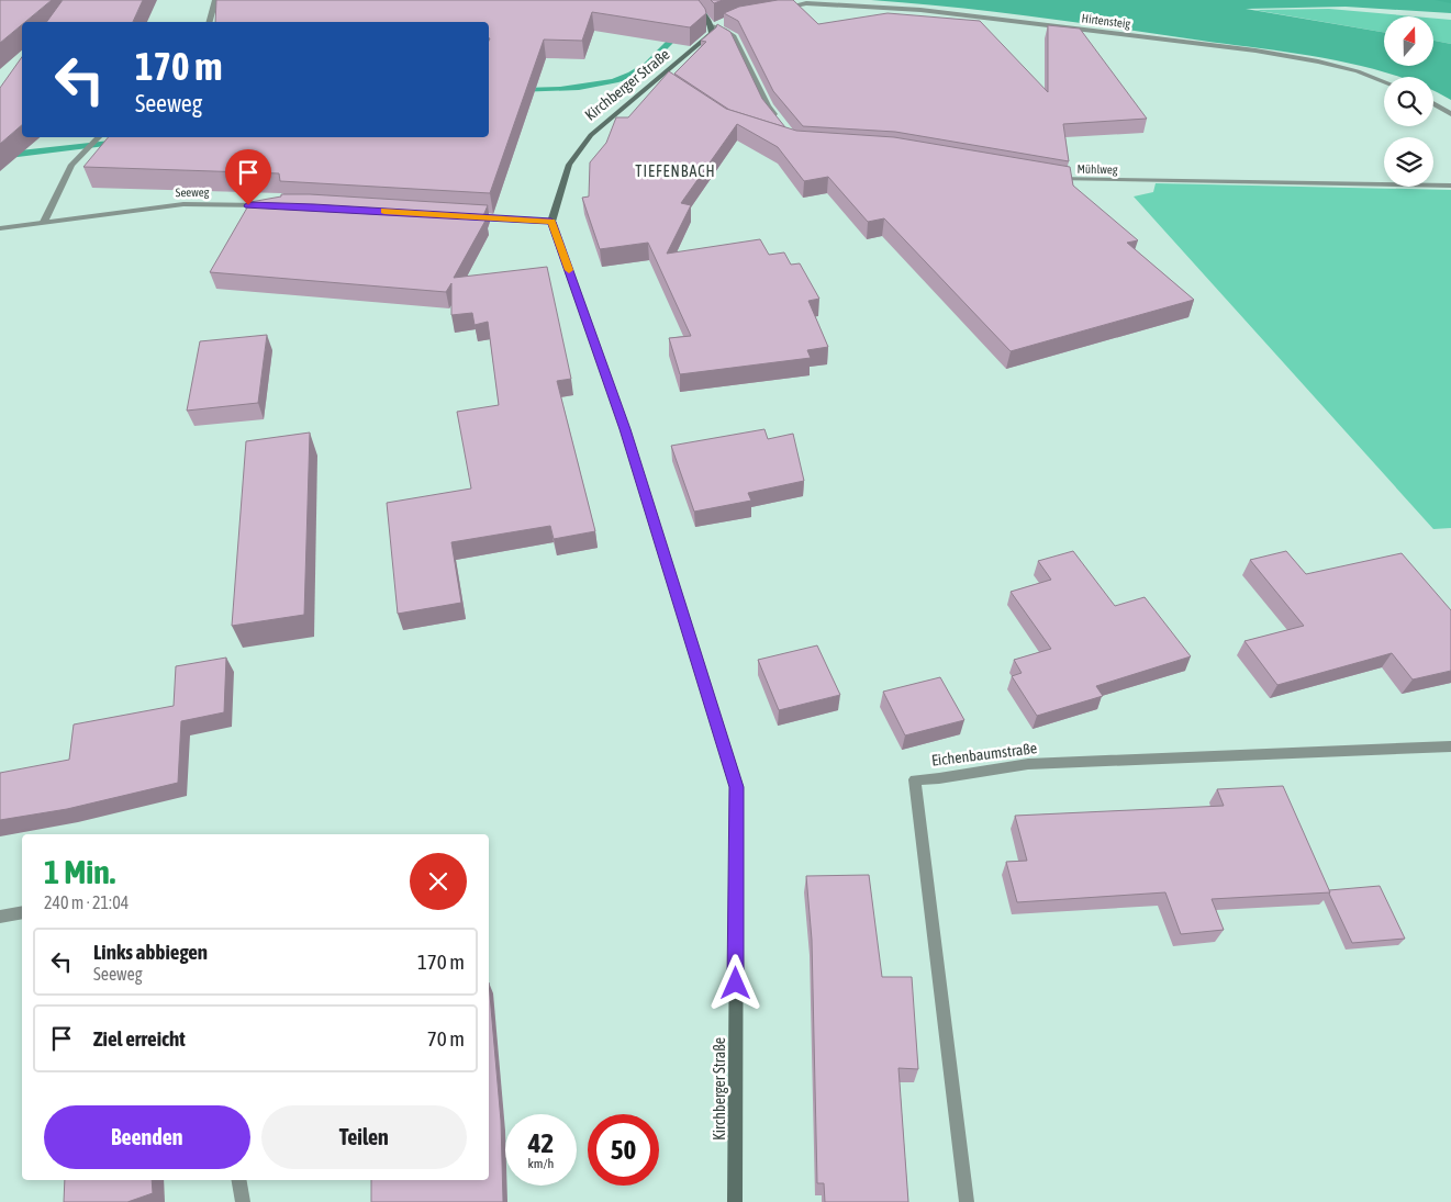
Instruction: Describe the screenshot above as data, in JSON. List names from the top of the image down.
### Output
{
  "streets": {
    "main road": ["Kirchberger Straße"],
    "street": [
      "Hirtensteig",
      "Mühlweg",
      "Seeweg",
      "Eichenbaumstraße"
    ]
  },
  "districts": ["TIEFENBACH"],
  "north": "top",
  "page": {
    "turn": ["170 m", "Seeweg"],
    "heading": ["1 Min.", "240 m · 21:04"],
    "list": [
      {
        "name": "Links abbiegen",
        "note": "Seeweg",
        "value": "170 m"
      },
      {
        "name": "Ziel erreicht",
        "value": "70 m"
      }
    ],
    "buttons": ["Beenden", "Teilen"],
    "speed": "42 km/h",
    "limit": "50"
  }
}
